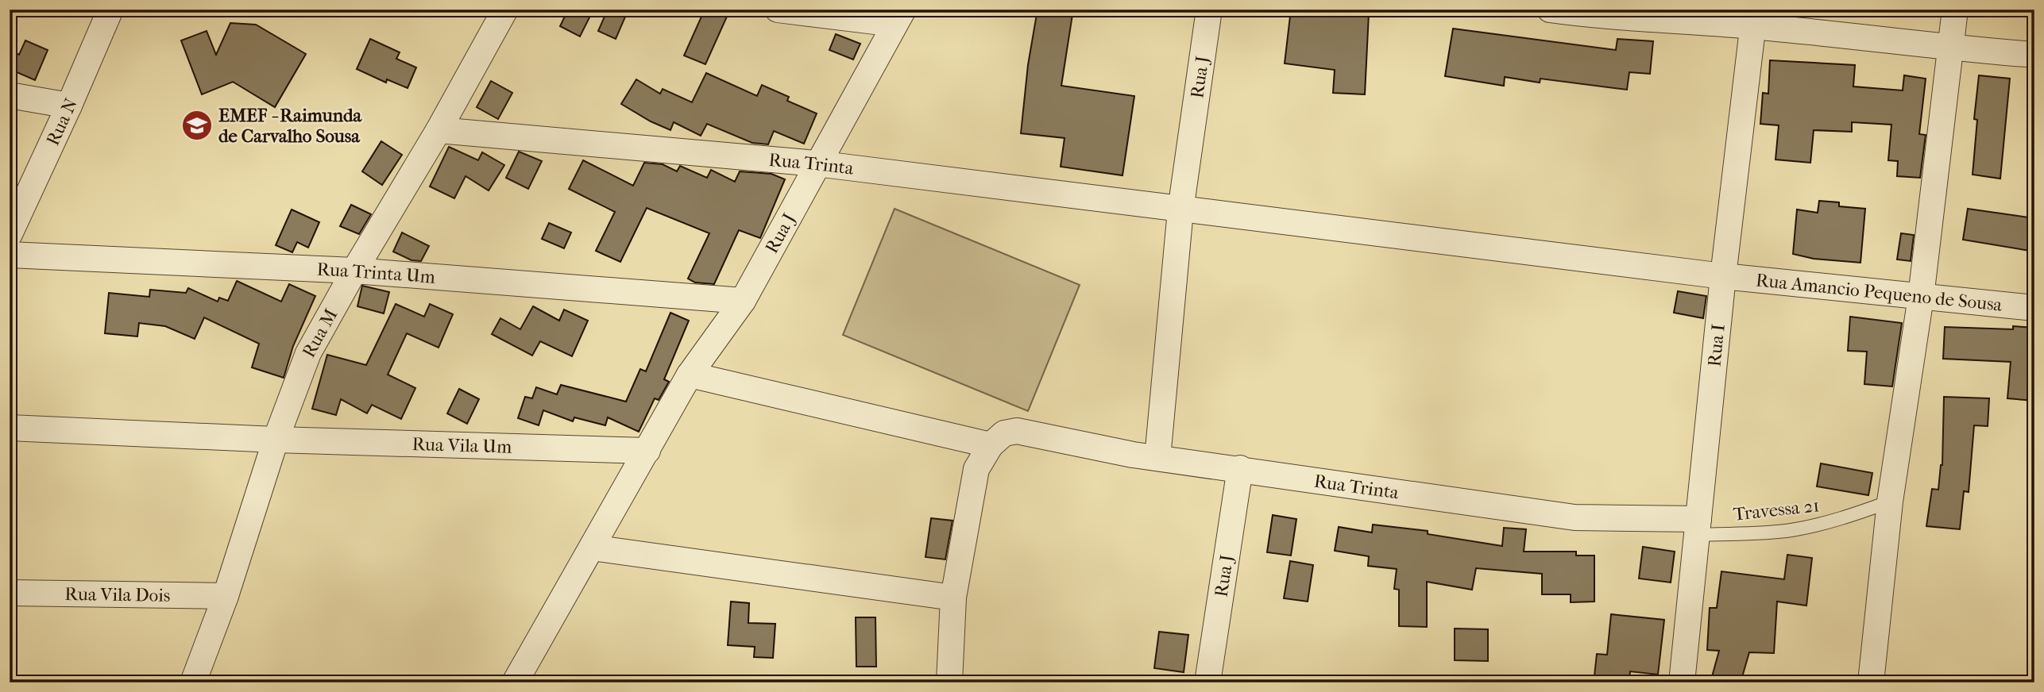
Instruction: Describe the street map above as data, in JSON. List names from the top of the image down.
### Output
{
  "streets": {
    "street": [
      "Rua J",
      "Rua N",
      "Rua Trinta",
      "Rua Trinta Um",
      "Rua Amancio Pequeno de Sousa",
      "Rua M",
      "Rua I",
      "Rua Vila Um",
      "Rua Vila Dois"
    ],
    "lane": ["Travessa 21"]
  },
  "crossings": [
    ["Rua J", "Rua Trinta"],
    ["Rua J", "Rua Trinta Um"],
    ["Rua J", "Rua Vila Um"],
    ["Rua Trinta", "Rua Amancio Pequeno de Sousa"],
    ["Rua Trinta", "Rua M"],
    ["Rua Trinta", "Rua I"],
    ["Rua Trinta", "Travessa 21"],
    ["Rua Trinta Um", "Rua M"],
    ["Rua Amancio Pequeno de Sousa", "Rua I"],
    ["Rua M", "Rua Vila Um"],
    ["Rua M", "Rua Vila Dois"],
    ["Rua I", "Travessa 21"]
  ],
  "places": {
    "school or university": ["EMEF - Raimunda de Carvalho Sousa"]
  }
}
